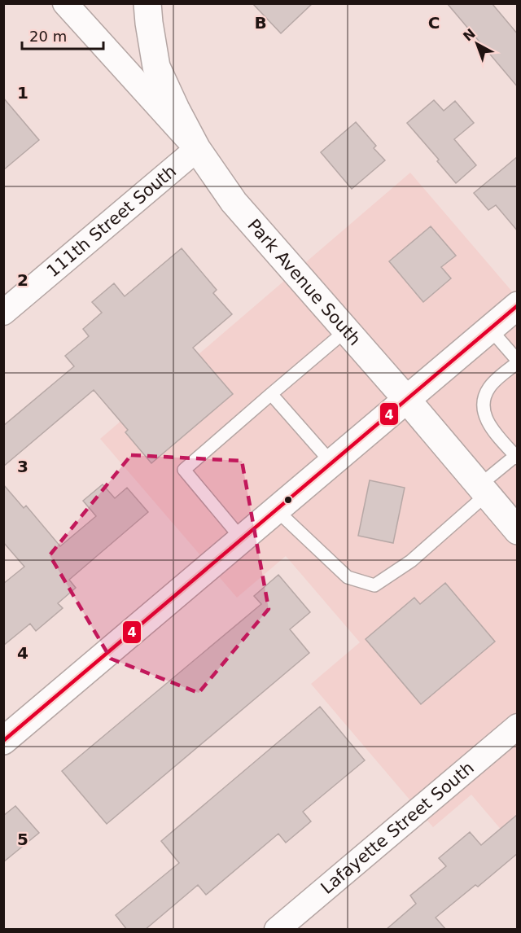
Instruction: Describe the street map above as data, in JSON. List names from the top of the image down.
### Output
{
  "streets": {
    "main road": ["Park Avenue South"],
    "street": ["111th Street South", "Lafayette Street South"]
  },
  "crossings": [
    ["111th Street South", "Park Avenue South"]
  ],
  "lines": ["transit line 4"],
  "scale_bar": "20 m",
  "north": "top left",
  "grid": {
    "columns": ["B", "C"],
    "rows": [
      "1",
      "2",
      "3",
      "4",
      "5"
    ]
  }
}
